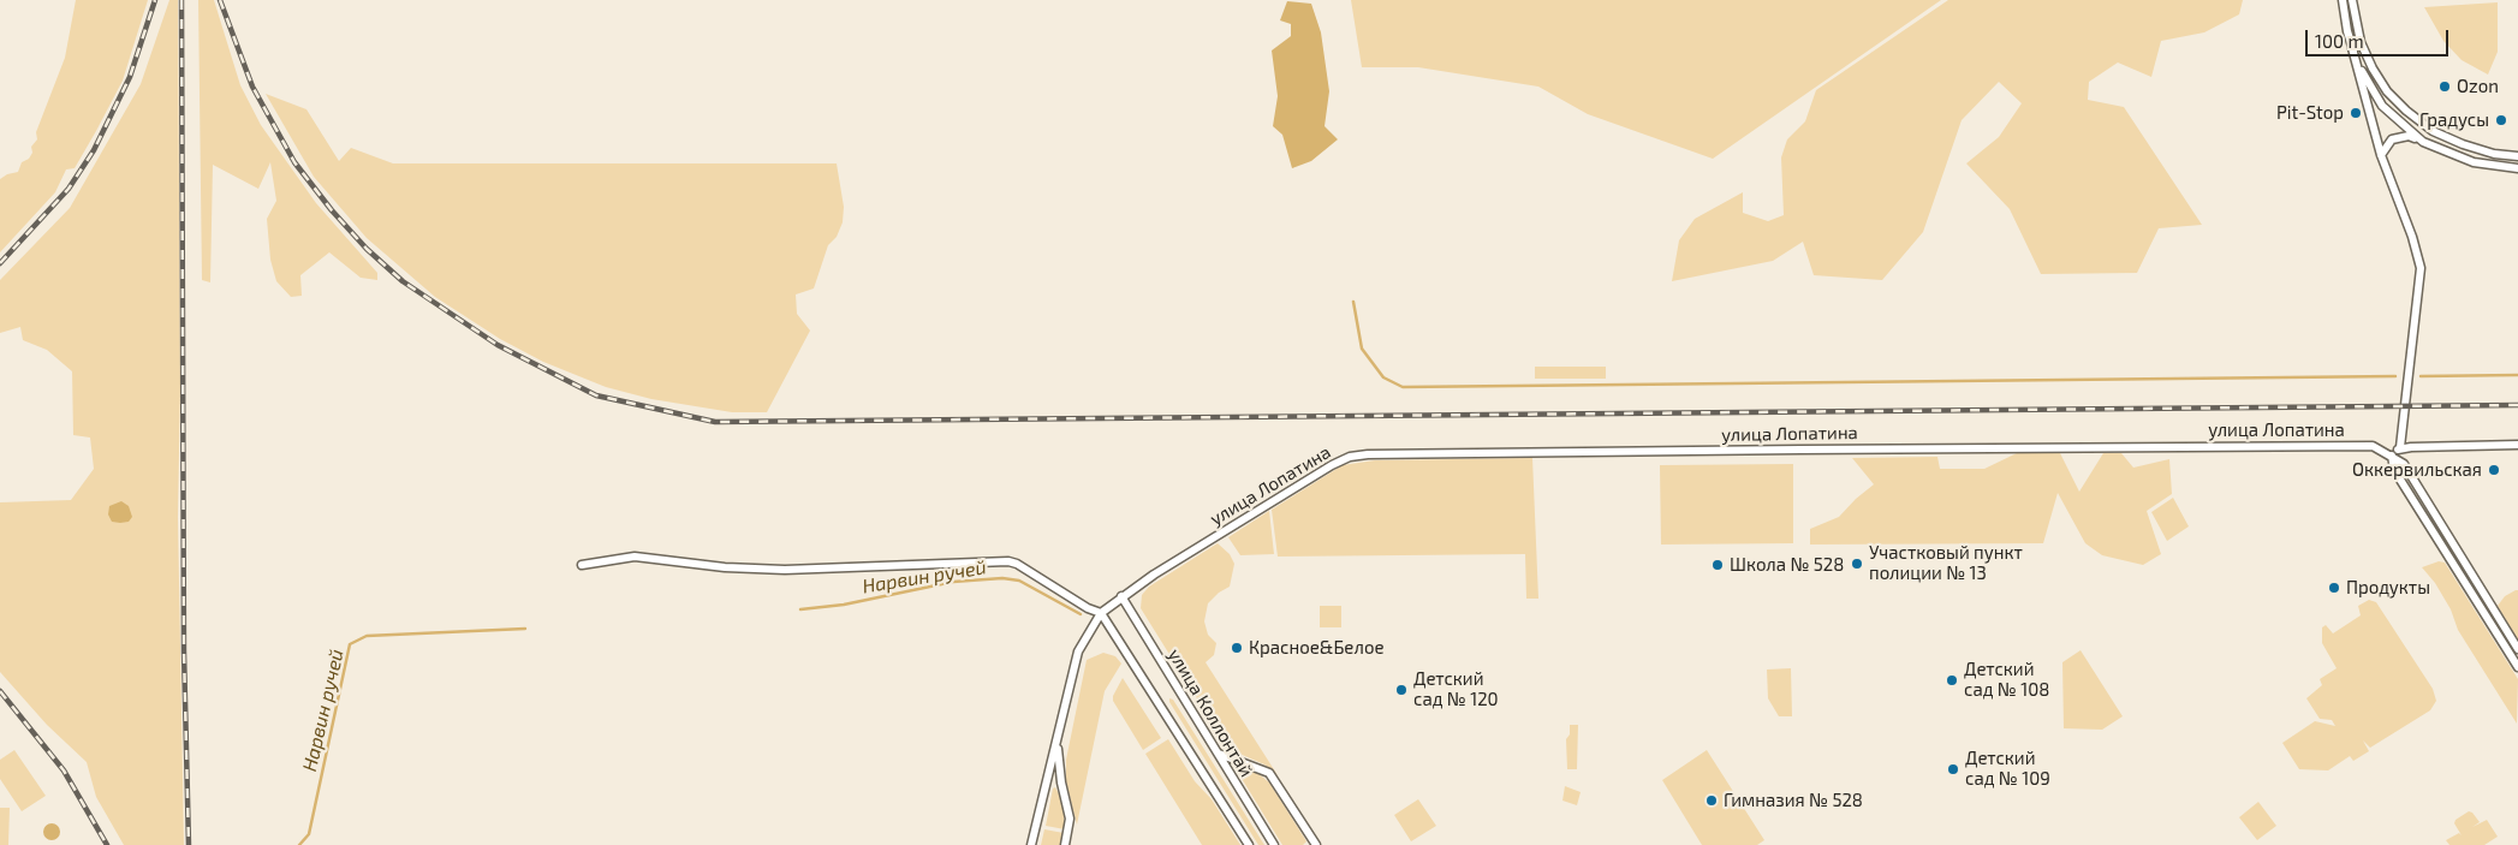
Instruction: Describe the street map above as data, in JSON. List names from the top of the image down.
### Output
{
  "streets": {
    "street": ["улица Лопатина", "улица Коллонтай"]
  },
  "crossings": [
    ["улица Лопатина", "улица Коллонтай"]
  ],
  "water": ["Нарвин ручей"],
  "places": [
    "Ozon",
    "Pit-Stop",
    "Градусы",
    "Оккервильская",
    "Участковый пункт полиции № 13",
    "Школа № 528",
    "Продукты",
    "Красное&Белое",
    "Детский сад № 108",
    "Детский сад № 120",
    "Детский сад № 109",
    "Гимназия № 528"
  ],
  "scale_bar": "100 m"
}
